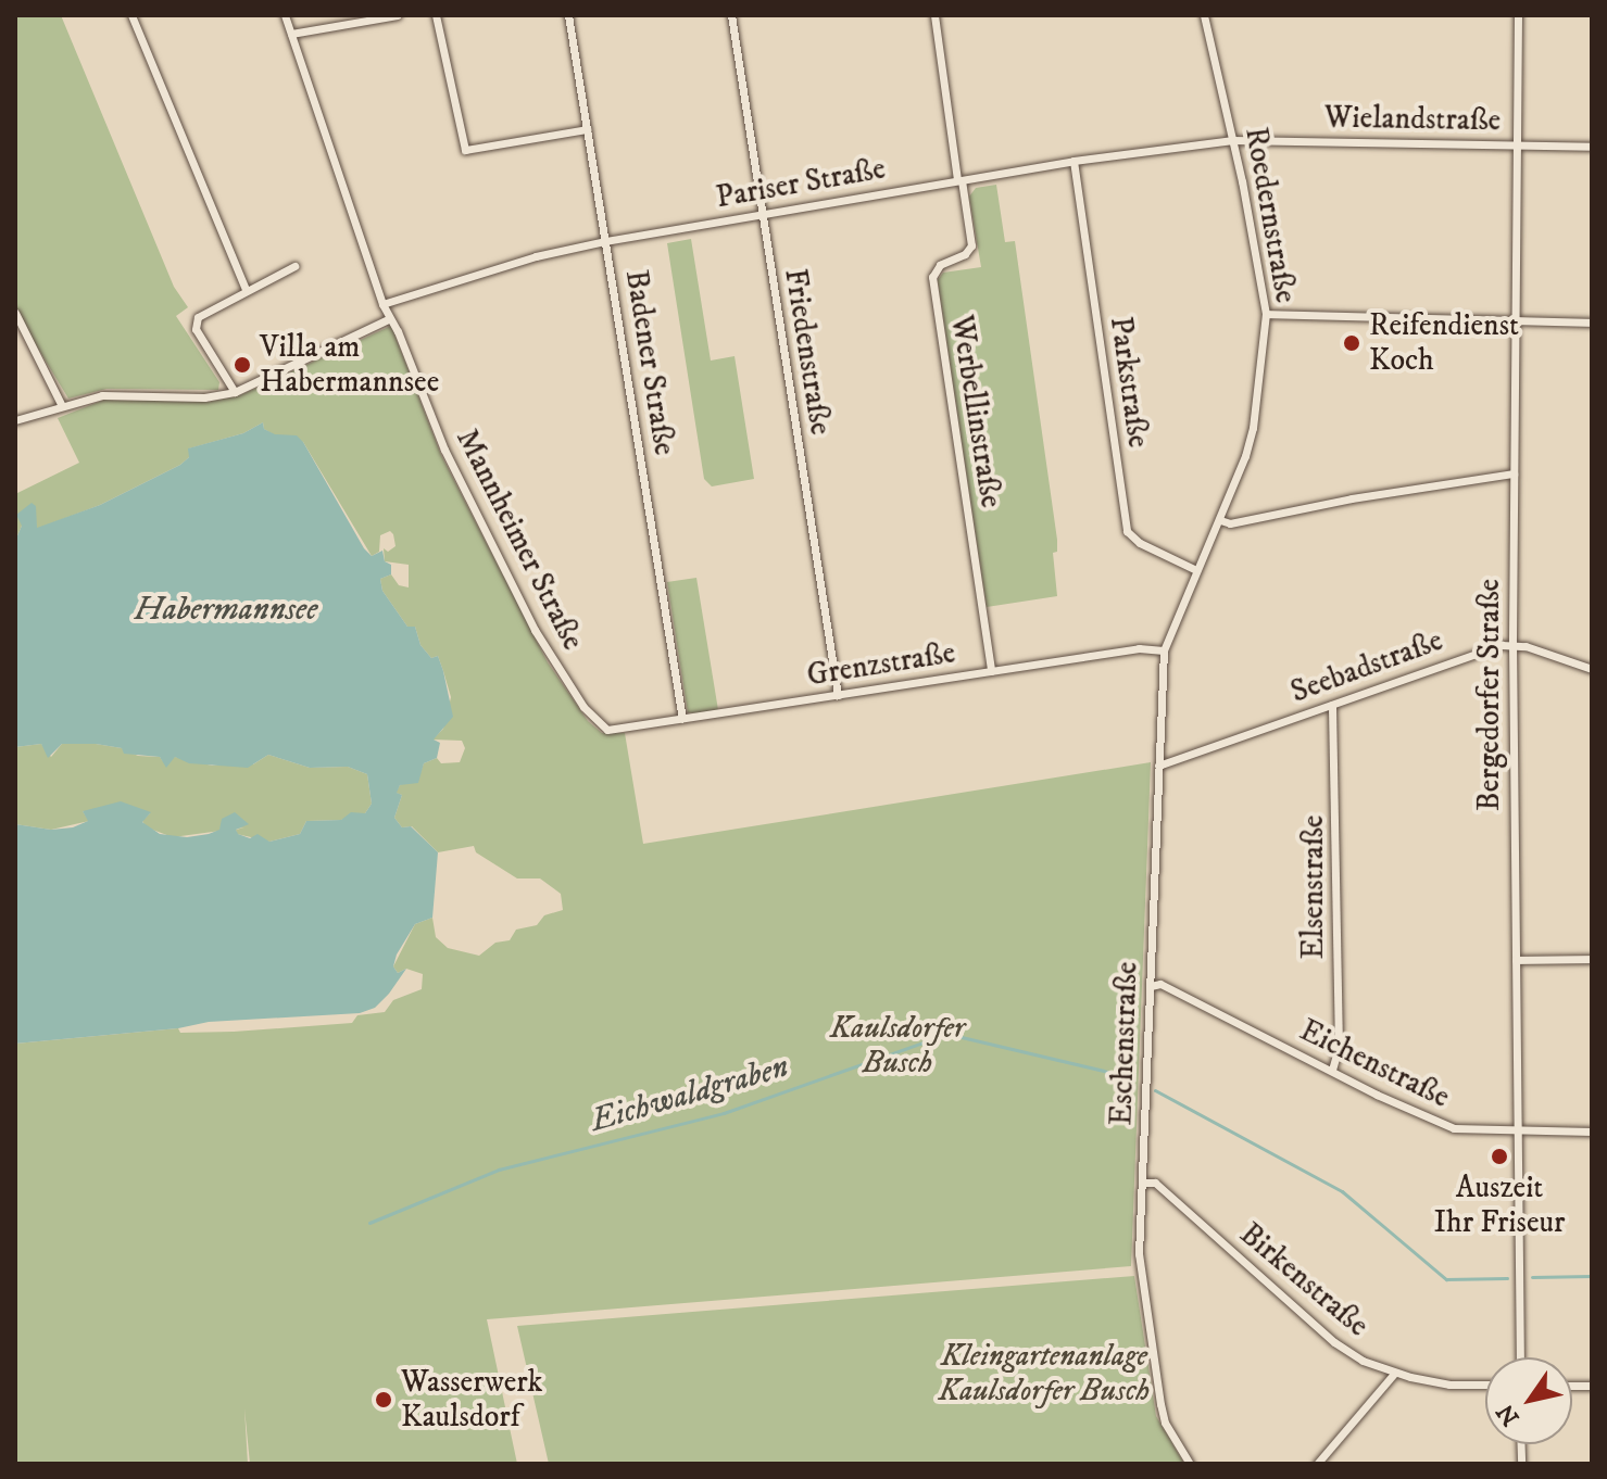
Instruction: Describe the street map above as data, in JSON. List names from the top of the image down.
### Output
{
  "streets": {
    "street": [
      "Wielandstraße",
      "Pariser Straße",
      "Roedernstraße",
      "Friedenstraße",
      "Badener Straße",
      "Parkstraße",
      "Werbellinstraße",
      "Mannheimer Straße",
      "Grenzstraße",
      "Seebadstraße",
      "Bergedorfer Straße",
      "Elsenstraße",
      "Eschenstraße",
      "Eichenstraße",
      "Birkenstraße"
    ]
  },
  "crossings": [
    ["Wielandstraße", "Pariser Straße"],
    ["Wielandstraße", "Roedernstraße"],
    ["Wielandstraße", "Bergedorfer Straße"],
    ["Pariser Straße", "Roedernstraße"],
    ["Pariser Straße", "Friedenstraße"],
    ["Pariser Straße", "Badener Straße"],
    ["Pariser Straße", "Parkstraße"],
    ["Pariser Straße", "Werbellinstraße"],
    ["Pariser Straße", "Mannheimer Straße"],
    ["Roedernstraße", "Parkstraße"],
    ["Roedernstraße", "Eschenstraße"],
    ["Friedenstraße", "Grenzstraße"],
    ["Badener Straße", "Grenzstraße"],
    ["Werbellinstraße", "Grenzstraße"],
    ["Mannheimer Straße", "Grenzstraße"],
    ["Grenzstraße", "Eschenstraße"],
    ["Seebadstraße", "Bergedorfer Straße"],
    ["Seebadstraße", "Elsenstraße"],
    ["Seebadstraße", "Eschenstraße"],
    ["Bergedorfer Straße", "Eichenstraße"],
    ["Elsenstraße", "Eichenstraße"],
    ["Eschenstraße", "Eichenstraße"],
    ["Eschenstraße", "Birkenstraße"]
  ],
  "water": ["Habermannsee", "Eichwaldgraben"],
  "parks": ["Kaulsdorfer Busch", "Kleingartenanlage Kaulsdorfer Busch"],
  "places": [
    "Reifendienst Koch",
    "Villa am Habermannsee",
    "Auszeit Ihr Friseur",
    "Wasserwerk Kaulsdorf"
  ],
  "north": "bottom left"
}
